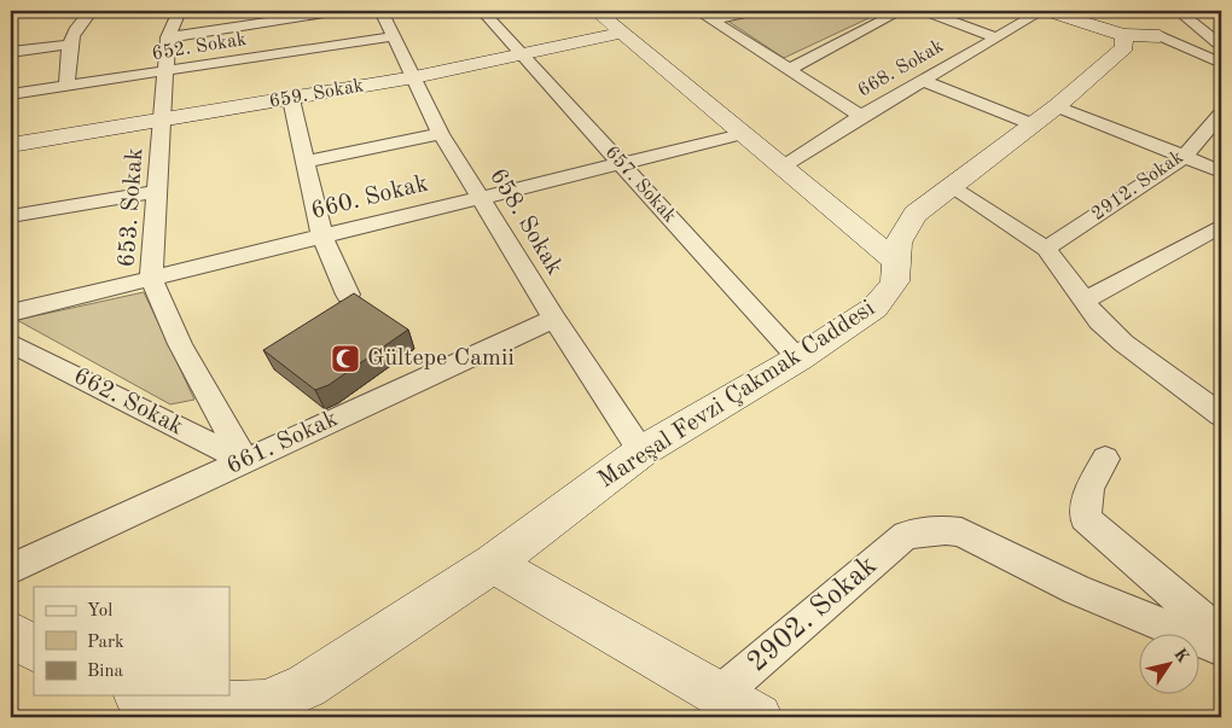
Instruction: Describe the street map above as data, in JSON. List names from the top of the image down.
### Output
{
  "streets": {
    "main road": ["659. Sokak", "Mareşal Fevzi Çakmak Caddesi"],
    "street": [
      "652. Sokak",
      "668. Sokak",
      "657. Sokak",
      "2912. Sokak",
      "660. Sokak",
      "653. Sokak",
      "658. Sokak",
      "662. Sokak",
      "661. Sokak",
      "2902. Sokak"
    ]
  },
  "crossings": [
    ["652. Sokak", "653. Sokak"],
    ["652. Sokak", "658. Sokak"],
    ["659. Sokak", "657. Sokak"],
    ["659. Sokak", "653. Sokak"],
    ["659. Sokak", "658. Sokak"],
    ["657. Sokak", "660. Sokak"],
    ["657. Sokak", "Mareşal Fevzi Çakmak Caddesi"],
    ["660. Sokak", "653. Sokak"],
    ["660. Sokak", "658. Sokak"],
    ["653. Sokak", "662. Sokak"],
    ["653. Sokak", "661. Sokak"],
    ["658. Sokak", "Mareşal Fevzi Çakmak Caddesi"],
    ["658. Sokak", "661. Sokak"],
    ["662. Sokak", "661. Sokak"]
  ],
  "places": {
    "mosque": ["Gültepe Camii"]
  },
  "legend": ["Yol", "Park", "Bina"],
  "north": "top right"
}
